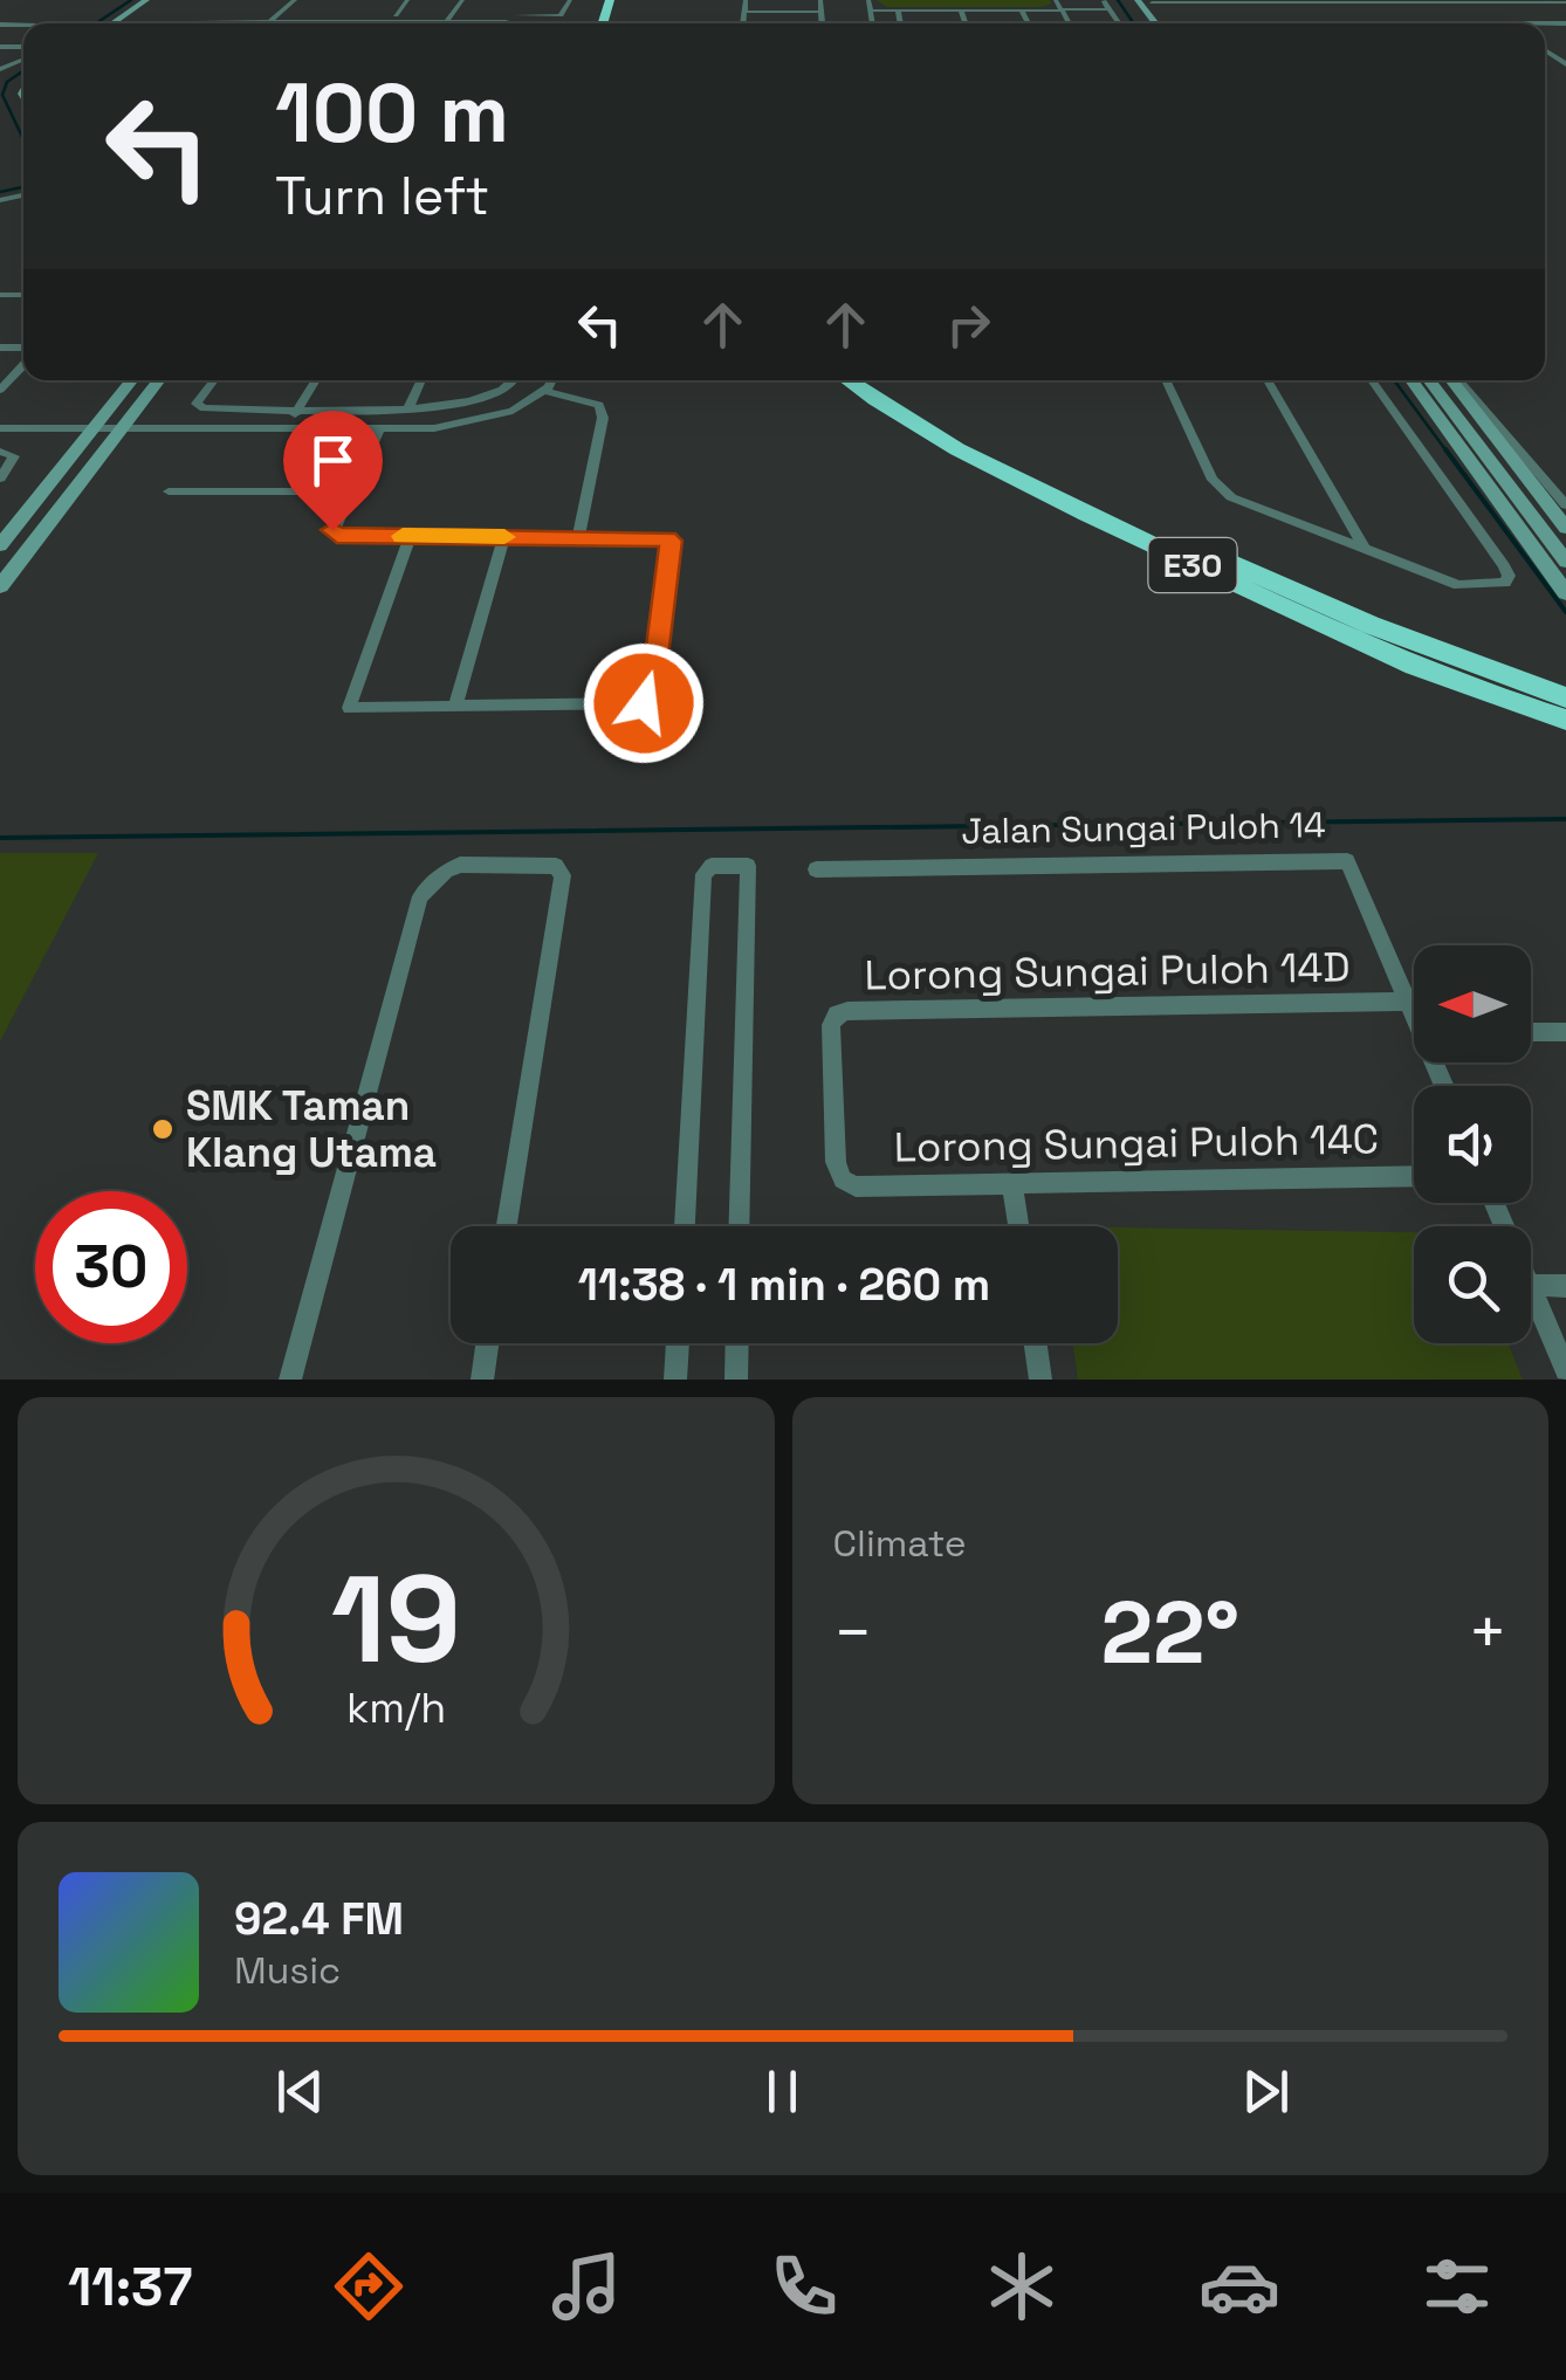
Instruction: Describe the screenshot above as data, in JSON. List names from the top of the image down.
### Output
{
  "streets": {
    "highway": ["E30"],
    "street": ["Jalan Sungai Puloh 14", "Lorong Sungai Puloh 14D", "Lorong Sungai Puloh 14C"]
  },
  "crossings": [
    ["Jalan Sungai Puloh 14", "Lorong Sungai Puloh 14D"],
    ["Lorong Sungai Puloh 14D", "Lorong Sungai Puloh 14C"]
  ],
  "places": ["SMK Taman Klang Utama"],
  "north": "left",
  "page": {
    "turn": ["100 m", "Turn left"],
    "limit": "30",
    "trip": "11:38 · 1 min · 260 m",
    "tile": "Climate",
    "heat": ["−", "22°", "+"],
    "song": ["92.4 FM", "Music"],
    "tabs": "11:37",
    "gauge": ["19", "km/h"]
  }
}
